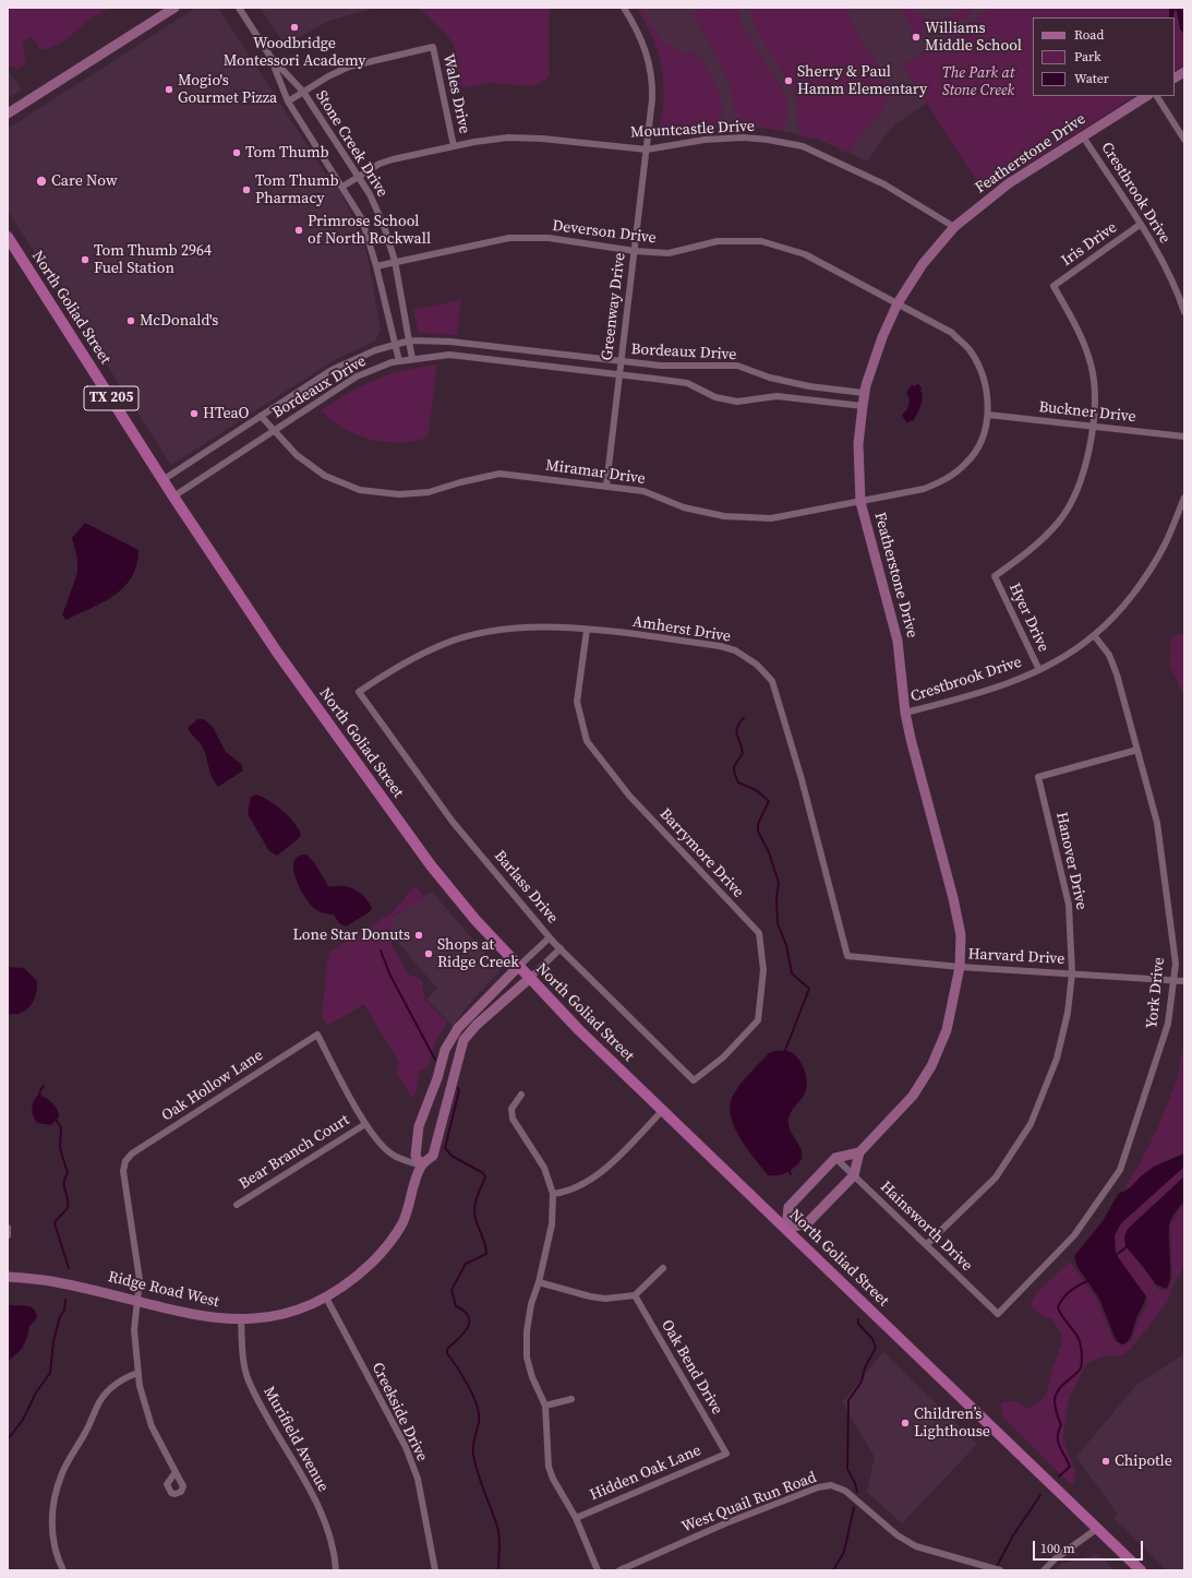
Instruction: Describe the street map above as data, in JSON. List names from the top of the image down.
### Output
{
  "streets": {
    "main road": ["North Goliad Street", "TX 205"],
    "street": [
      "Wales Drive",
      "Mountcastle Drive",
      "Stone Creek Drive",
      "Featherstone Drive",
      "Crestbrook Drive",
      "Deverson Drive",
      "Iris Drive",
      "Greenway Drive",
      "Bordeaux Drive",
      "Buckner Drive",
      "Miramar Drive",
      "Hyer Drive",
      "Amherst Drive",
      "Barrymore Drive",
      "Hanover Drive",
      "Barlass Drive",
      "Harvard Drive",
      "York Drive",
      "Oak Hollow Lane",
      "Bear Branch Court",
      "Hainsworth Drive",
      "Ridge Road West",
      "Oak Bend Drive",
      "Creekside Drive",
      "Murifield Avenue",
      "Hidden Oak Lane",
      "West Quail Run Road"
    ]
  },
  "crossings": [
    ["Wales Drive", "Mountcastle Drive"],
    ["Wales Drive", "Stone Creek Drive"],
    ["Mountcastle Drive", "Stone Creek Drive"],
    ["Mountcastle Drive", "Featherstone Drive"],
    ["Mountcastle Drive", "Greenway Drive"],
    ["Stone Creek Drive", "Deverson Drive"],
    ["Stone Creek Drive", "Bordeaux Drive"],
    ["Featherstone Drive", "Crestbrook Drive"],
    ["Featherstone Drive", "Deverson Drive"],
    ["Featherstone Drive", "Bordeaux Drive"],
    ["Featherstone Drive", "Miramar Drive"],
    ["Featherstone Drive", "Harvard Drive"],
    ["Featherstone Drive", "Hainsworth Drive"],
    ["Crestbrook Drive", "Iris Drive"],
    ["Crestbrook Drive", "Hyer Drive"],
    ["Crestbrook Drive", "York Drive"],
    ["Deverson Drive", "Greenway Drive"],
    ["Deverson Drive", "Buckner Drive"],
    ["Deverson Drive", "Miramar Drive"],
    ["Iris Drive", "Buckner Drive"],
    ["Iris Drive", "Hyer Drive"],
    ["Greenway Drive", "Bordeaux Drive"],
    ["Greenway Drive", "Miramar Drive"],
    ["North Goliad Street", "Bordeaux Drive"],
    ["North Goliad Street", "Ridge Road West"],
    ["Bordeaux Drive", "Miramar Drive"],
    ["Buckner Drive", "Miramar Drive"],
    ["Buckner Drive", "Hyer Drive"],
    ["Amherst Drive", "Barrymore Drive"],
    ["Amherst Drive", "Barlass Drive"],
    ["Amherst Drive", "Harvard Drive"],
    ["Barrymore Drive", "Barlass Drive"],
    ["Hanover Drive", "Harvard Drive"],
    ["Hanover Drive", "York Drive"],
    ["Hanover Drive", "Hainsworth Drive"],
    ["Barlass Drive", "Ridge Road West"],
    ["Harvard Drive", "York Drive"],
    ["York Drive", "Hainsworth Drive"],
    ["Oak Hollow Lane", "Bear Branch Court"],
    ["Oak Hollow Lane", "Ridge Road West"],
    ["Ridge Road West", "Creekside Drive"],
    ["Ridge Road West", "Murifield Avenue"],
    ["Oak Bend Drive", "Hidden Oak Lane"]
  ],
  "parks": ["The Park at Stone Creek"],
  "places": [
    "Woodbridge Montessori Academy",
    "Williams Middle School",
    "Sherry & Paul Hamm Elementary",
    "Mogio's Gourmet Pizza",
    "Tom Thumb",
    "Care Now",
    "Tom Thumb Pharmacy",
    "Primrose School of North Rockwall",
    "Tom Thumb 2964 Fuel Station",
    "McDonald's",
    "HTeaO",
    "Lone Star Donuts",
    "Shops at Ridge Creek",
    "Children’s Lighthouse",
    "Chipotle"
  ],
  "legend": ["Road", "Park", "Water"],
  "scale_bar": "100 m"
}
